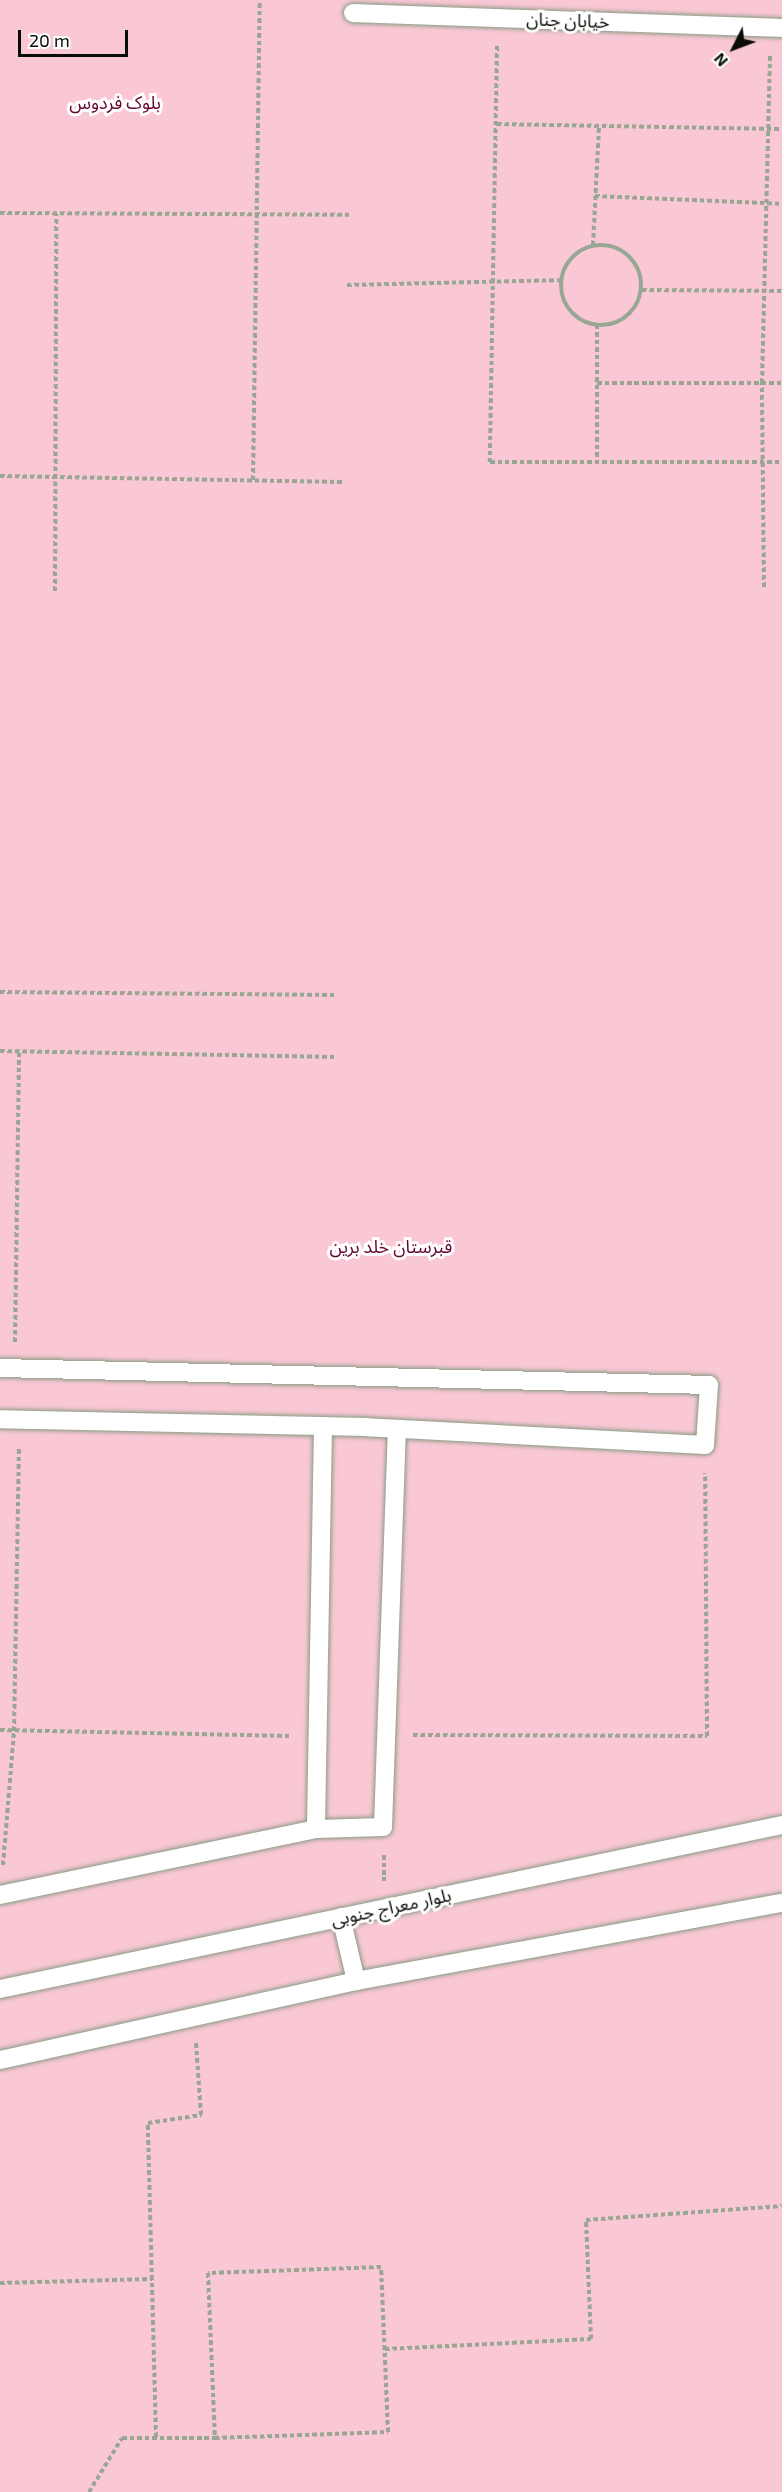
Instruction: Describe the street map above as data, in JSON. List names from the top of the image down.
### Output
{
  "streets": {
    "lane": ["خیابان جنان", "بلوار معراج جنوبی"]
  },
  "parks": ["بلوک فردوس", "قبرستان خلد برین"],
  "scale_bar": "20 m",
  "north": "bottom left"
}
